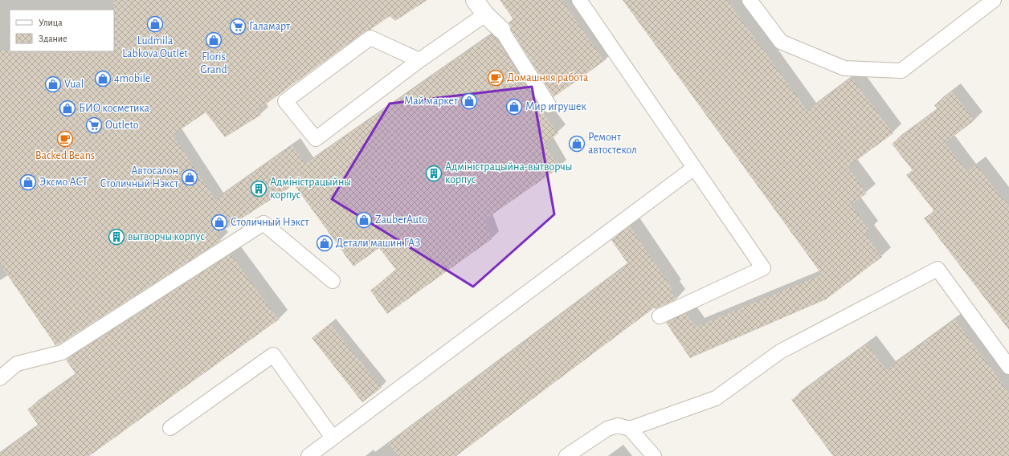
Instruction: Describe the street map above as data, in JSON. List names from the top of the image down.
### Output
{
  "places": {
    "shop": [
      "Ludmila Labkova Outlet",
      "Floris Grand",
      "4mobile",
      "Vual",
      "Май маркет",
      "Мир игрушек",
      "БИО косметика",
      "Ремонт автостекол",
      "Автосалон Столичный Нэкст",
      "Эксмо АСТ",
      "ZauberAuto",
      "Столичный Нэкст",
      "Детали машин ГАЗ"
    ],
    "supermarket": ["Галамарт", "Outleto"],
    "cafe": ["Домашняя работа", "Backed Beans"],
    "building": ["Адміністрацыйна-вытворчы корпус", "Адміністрацыйны корпус", "вытворчы корпус"]
  },
  "legend": ["Улица", "Здание"]
}
